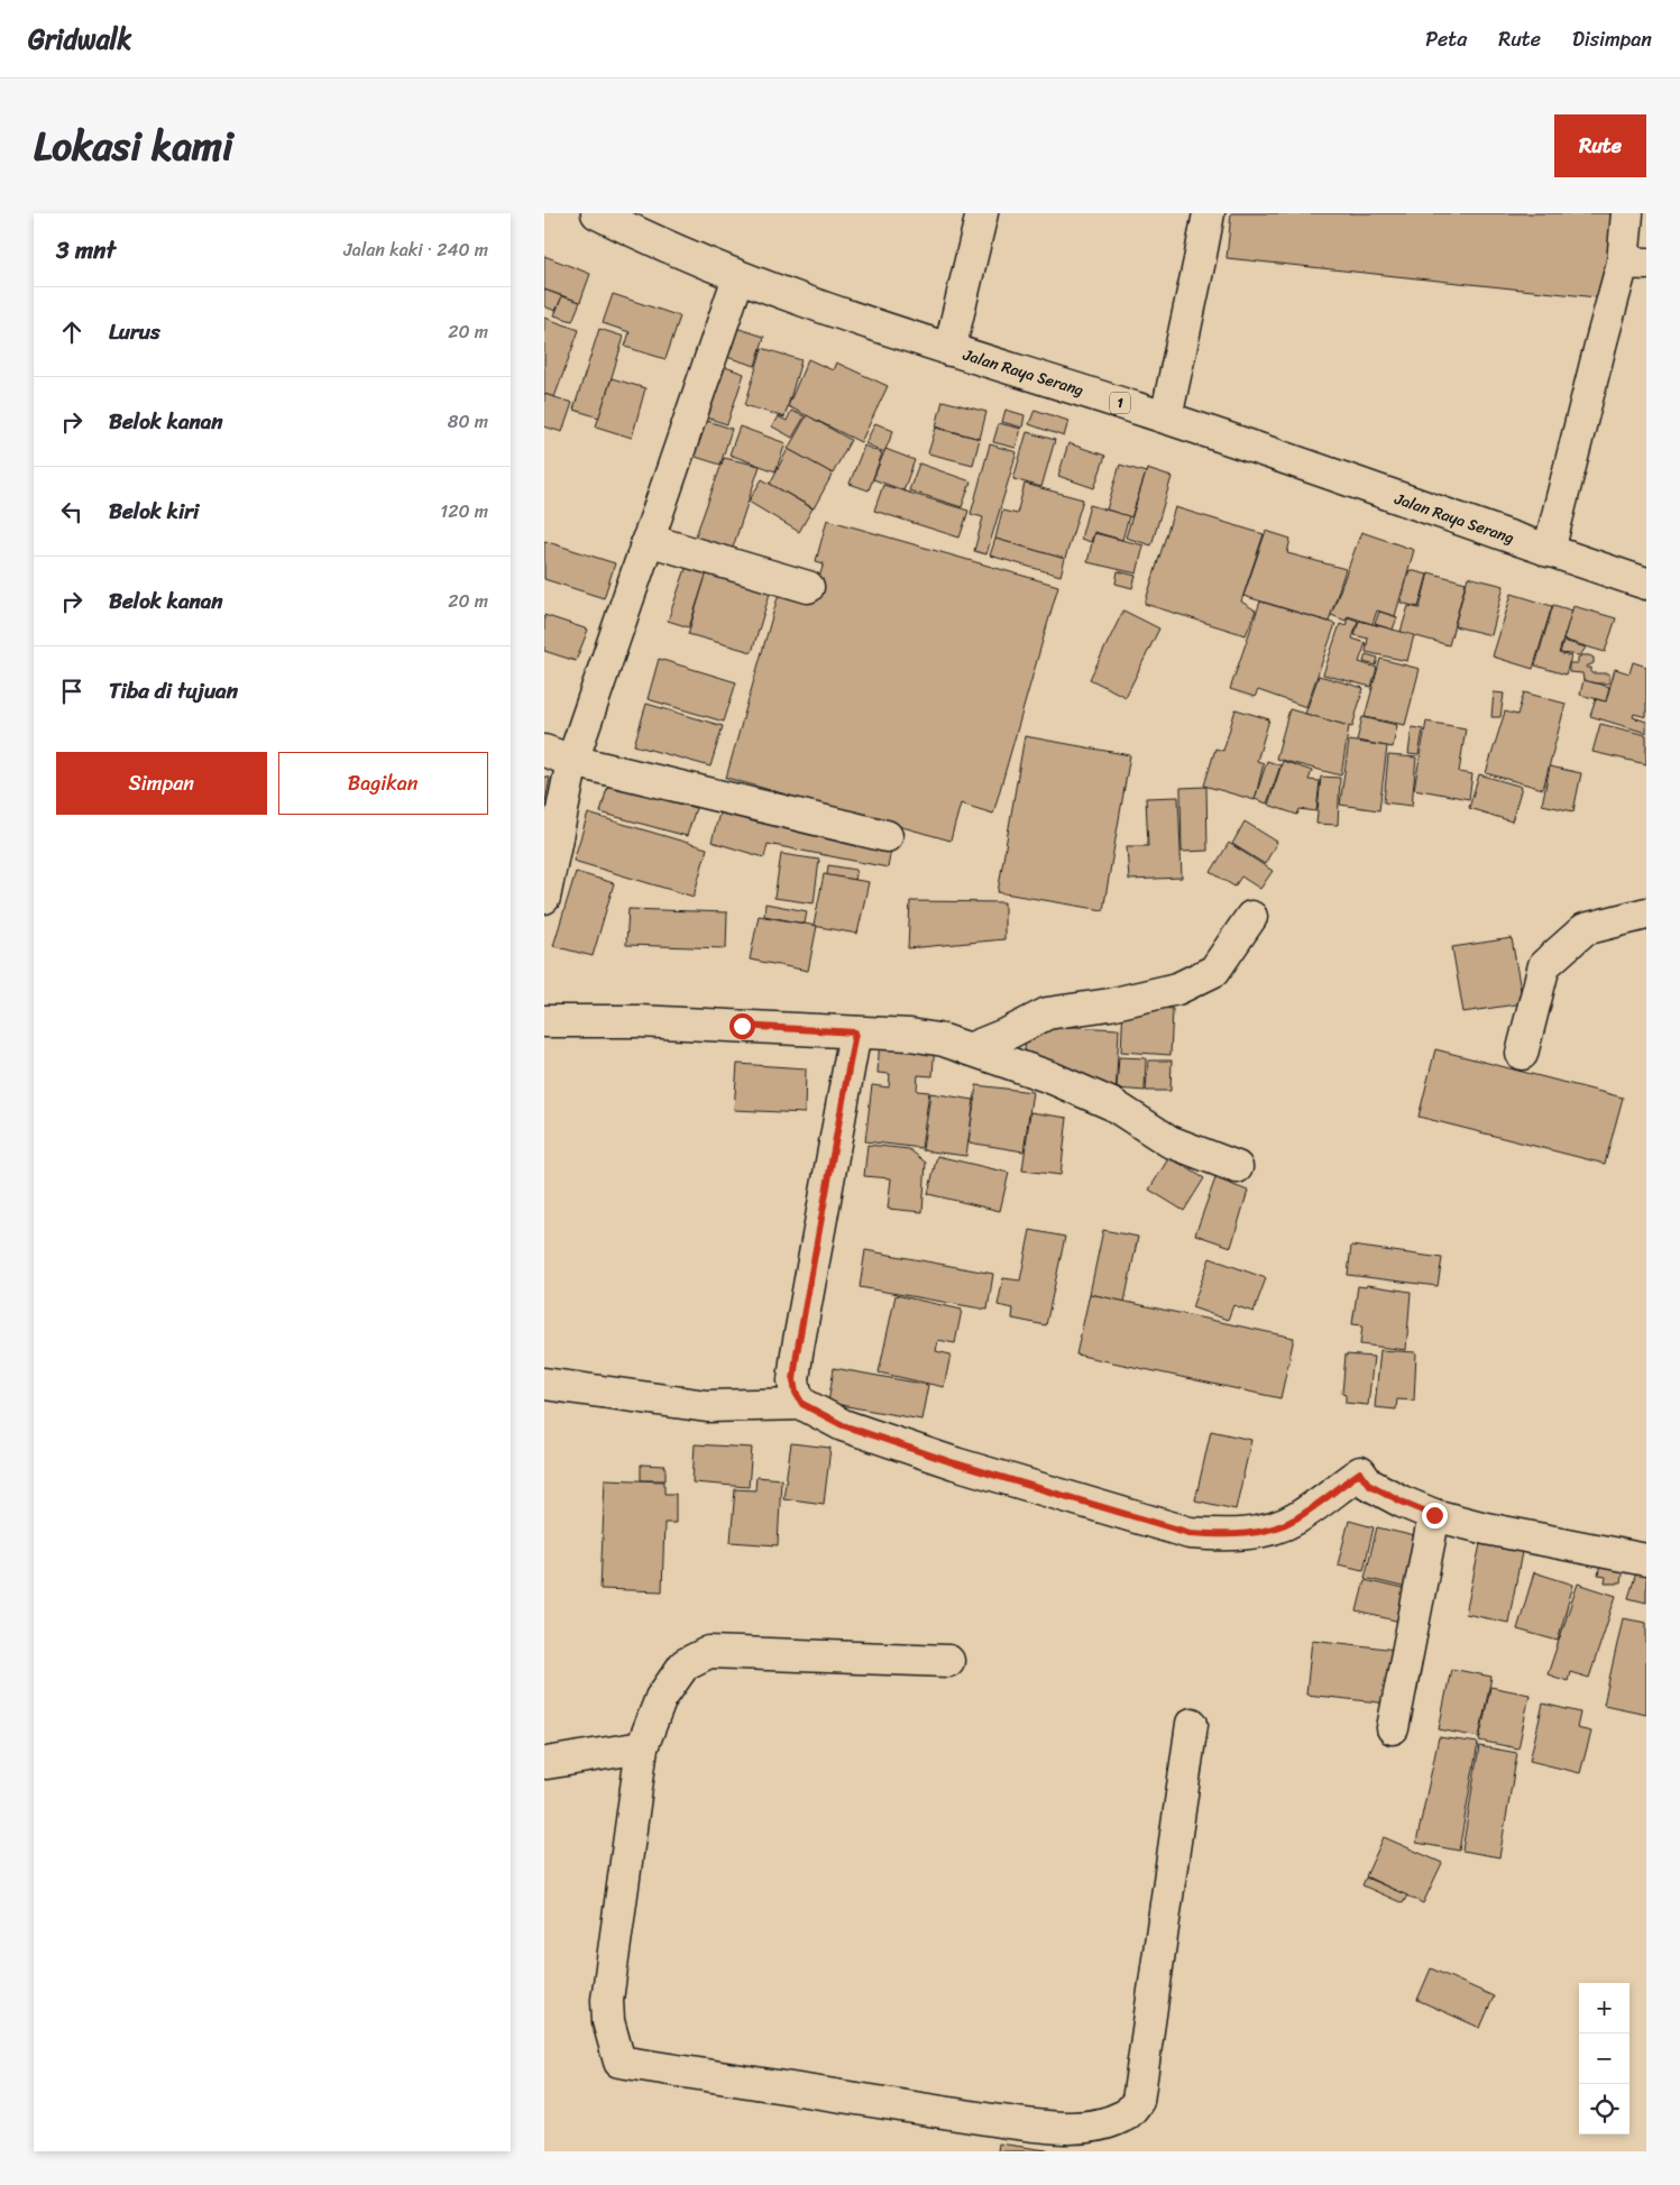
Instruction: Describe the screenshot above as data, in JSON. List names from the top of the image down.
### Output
{
  "streets": {
    "main road": ["Jalan Raya Serang", "1"]
  },
  "page": {
    "header": "Gridwalk",
    "nav": ["Peta", "Rute", "Disimpan"],
    "title": "Lokasi kami",
    "buttons": [
      "Rute",
      ["Simpan", "Bagikan"]
    ],
    "heading": ["3 mnt", "Jalan kaki · 240 m"],
    "list": [
      ["Lurus", "20 m"],
      ["Belok kanan", "80 m"],
      ["Belok kiri", "120 m"],
      ["Belok kanan", "20 m"],
      "Tiba di tujuan"
    ],
    "map_buttons": ["+", "−"]
  }
}
